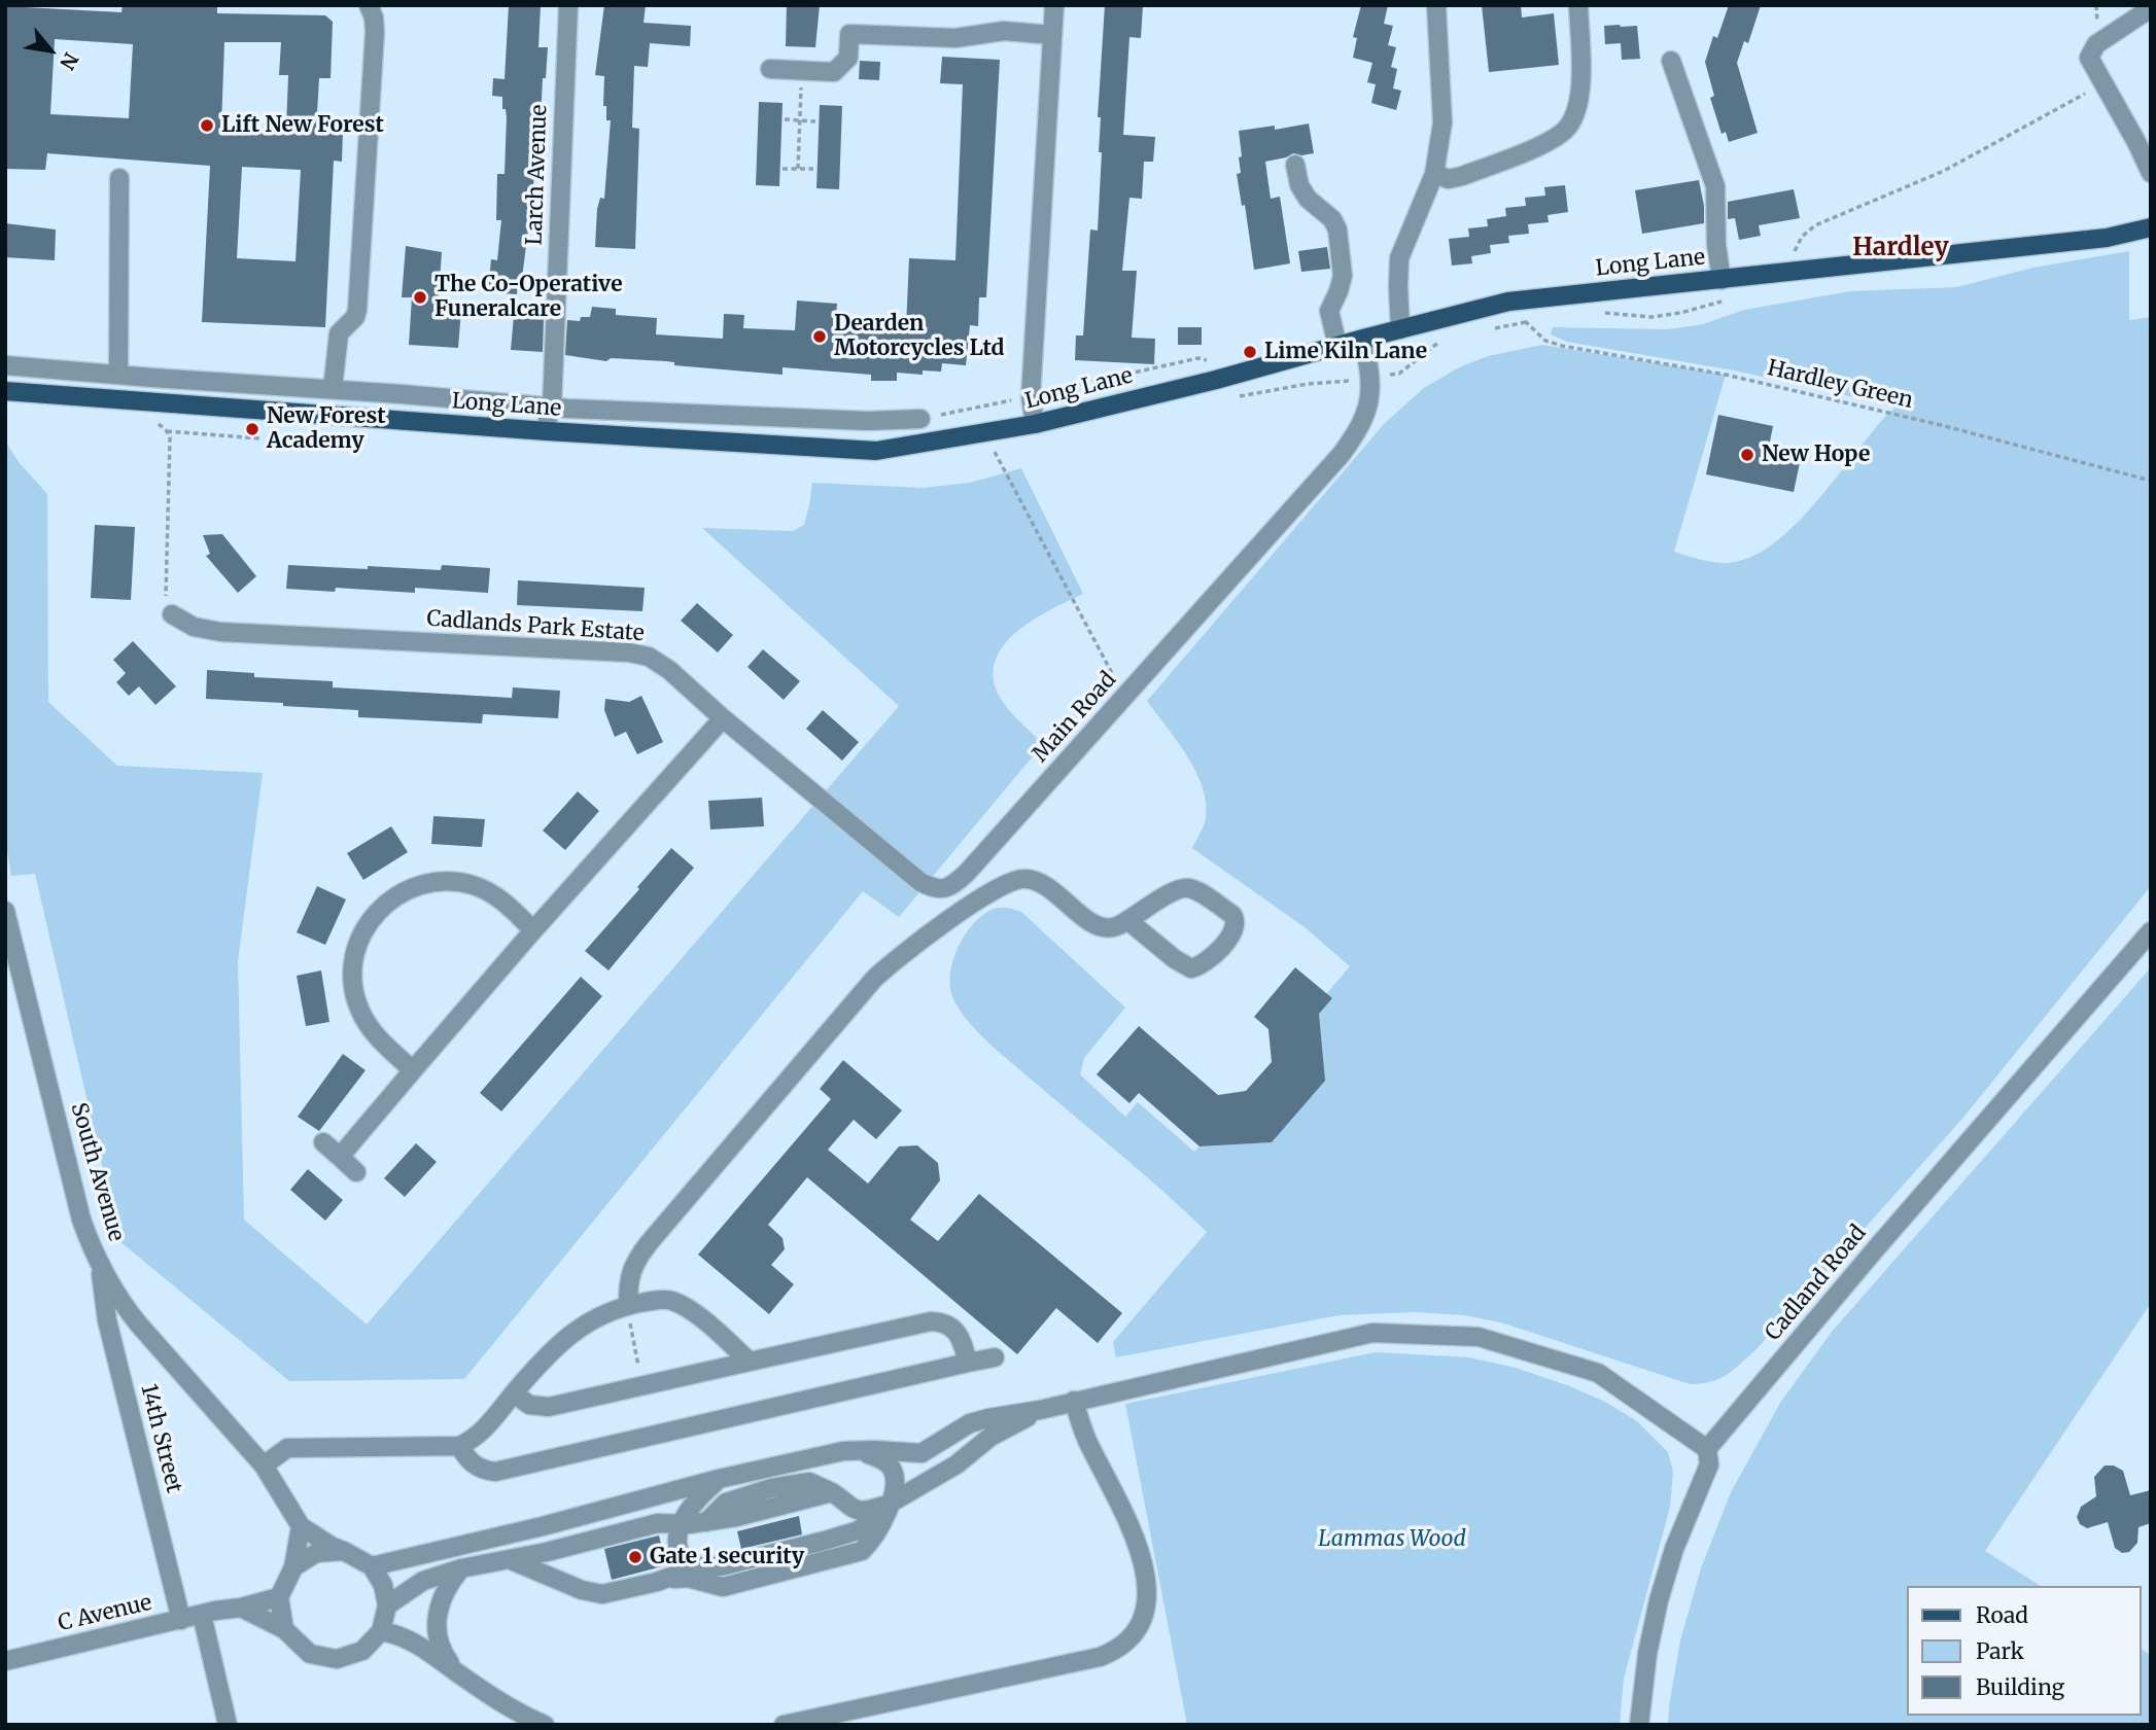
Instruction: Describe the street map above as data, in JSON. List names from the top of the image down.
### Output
{
  "streets": {
    "main road": ["Long Lane"],
    "street": [
      "Larch Avenue",
      "Cadlands Park Estate",
      "Main Road",
      "South Avenue",
      "Cadland Road",
      "14th Street",
      "C Avenue"
    ],
    "path": ["Hardley Green"]
  },
  "crossings": [
    ["Larch Avenue", "Long Lane"],
    ["Long Lane", "Main Road"],
    ["Cadlands Park Estate", "Main Road"],
    ["South Avenue", "14th Street"],
    ["14th Street", "C Avenue"]
  ],
  "districts": ["Hardley"],
  "parks": ["Lammas Wood"],
  "places": [
    "Lift New Forest",
    "The Co-Operative Funeralcare",
    "Dearden Motorcycles Ltd",
    "Lime Kiln Lane",
    "New Forest Academy",
    "New Hope",
    "Gate 1 security"
  ],
  "legend": ["Road", "Park", "Building"],
  "north": "bottom right"
}
